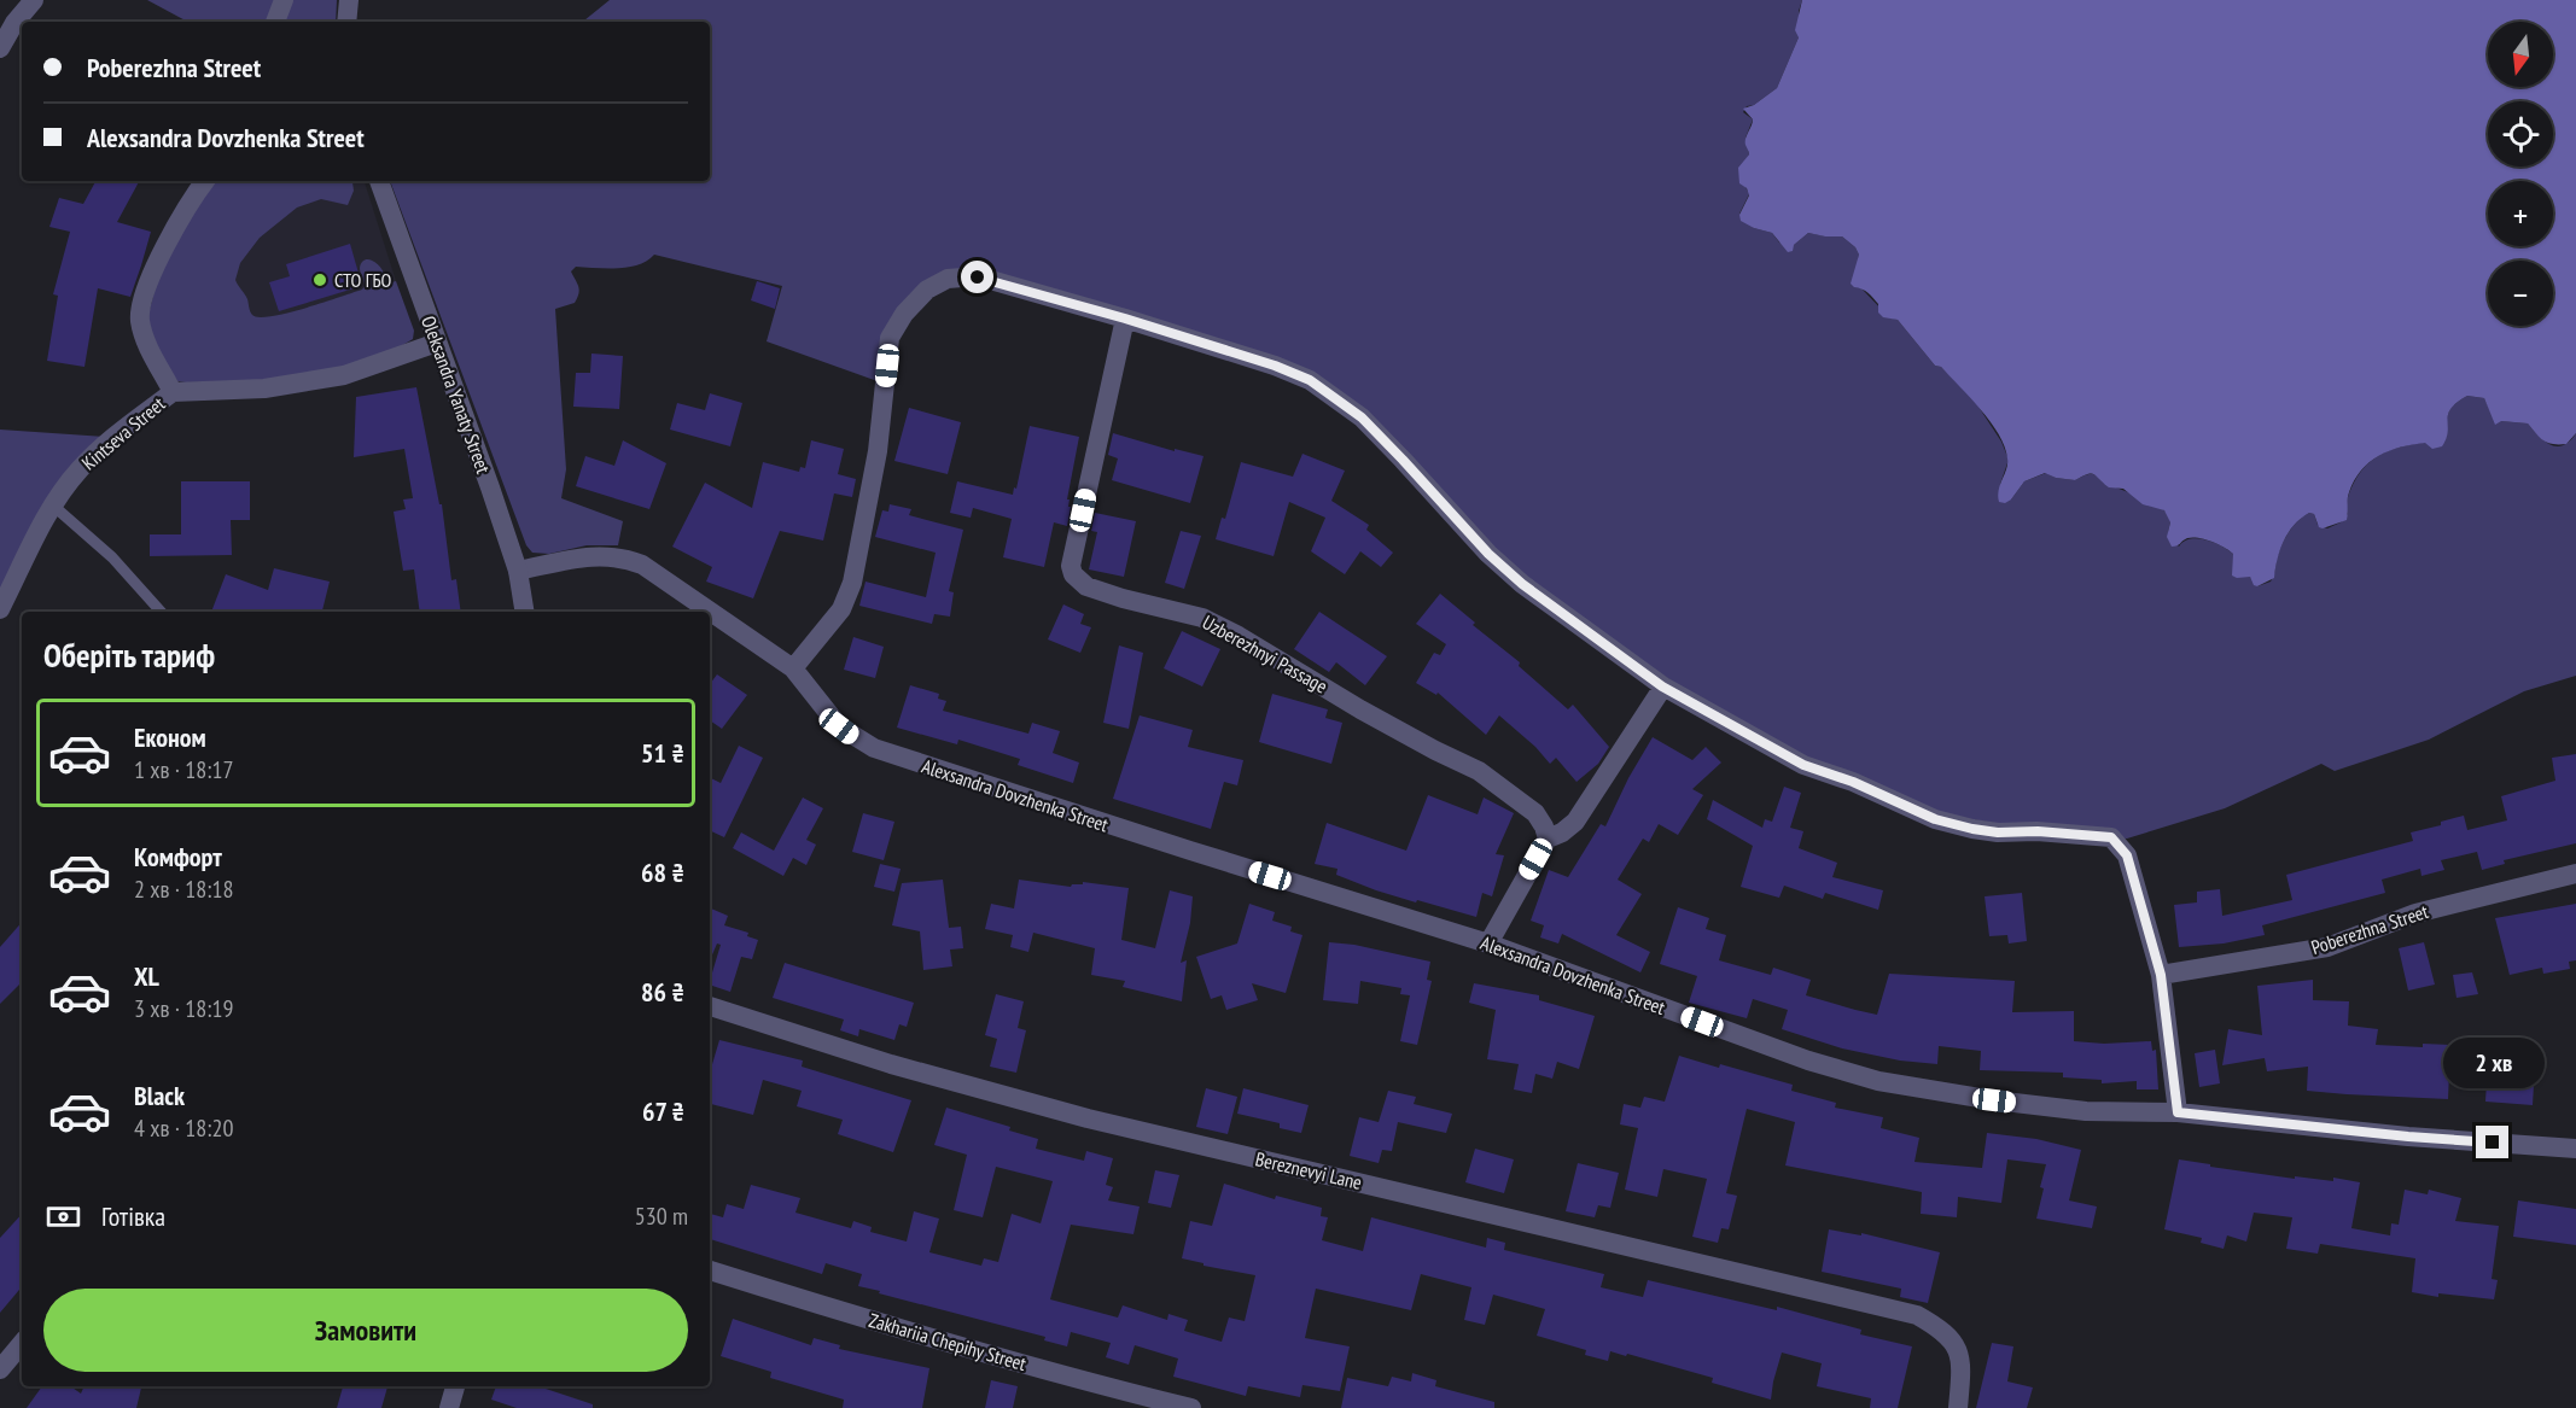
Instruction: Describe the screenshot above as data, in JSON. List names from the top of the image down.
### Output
{
  "streets": {
    "street": [
      "Oleksandra Yanaty Street",
      "Kintseva Street",
      "Uzberezhnyi Passage",
      "Alexsandra Dovzhenka Street",
      "Poberezhna Street",
      "Bereznevyi Lane",
      "Zakhariia Chepihy Street"
    ]
  },
  "crossings": [
    ["Oleksandra Yanaty Street", "Alexsandra Dovzhenka Street"]
  ],
  "places": ["СТО ГБО"],
  "north": "bottom",
  "page": {
    "map_buttons": ["+", "−"],
    "banner": ["Poberezhna Street", "Alexsandra Dovzhenka Street"],
    "heading": "Оберіть тариф",
    "list": [
      {
        "name": "Економ",
        "note": "1 хв · 18:17",
        "value": "51 ₴"
      },
      {
        "name": "Комфорт",
        "note": "2 хв · 18:18",
        "value": "68 ₴"
      },
      {
        "name": "XL",
        "note": "3 хв · 18:19",
        "value": "86 ₴"
      },
      {
        "name": "Black",
        "note": "4 хв · 18:20",
        "value": "67 ₴"
      }
    ],
    "bubble": "2 хв",
    "pay": ["Готівка", "530 m"],
    "buttons": "Замовити"
  }
}
